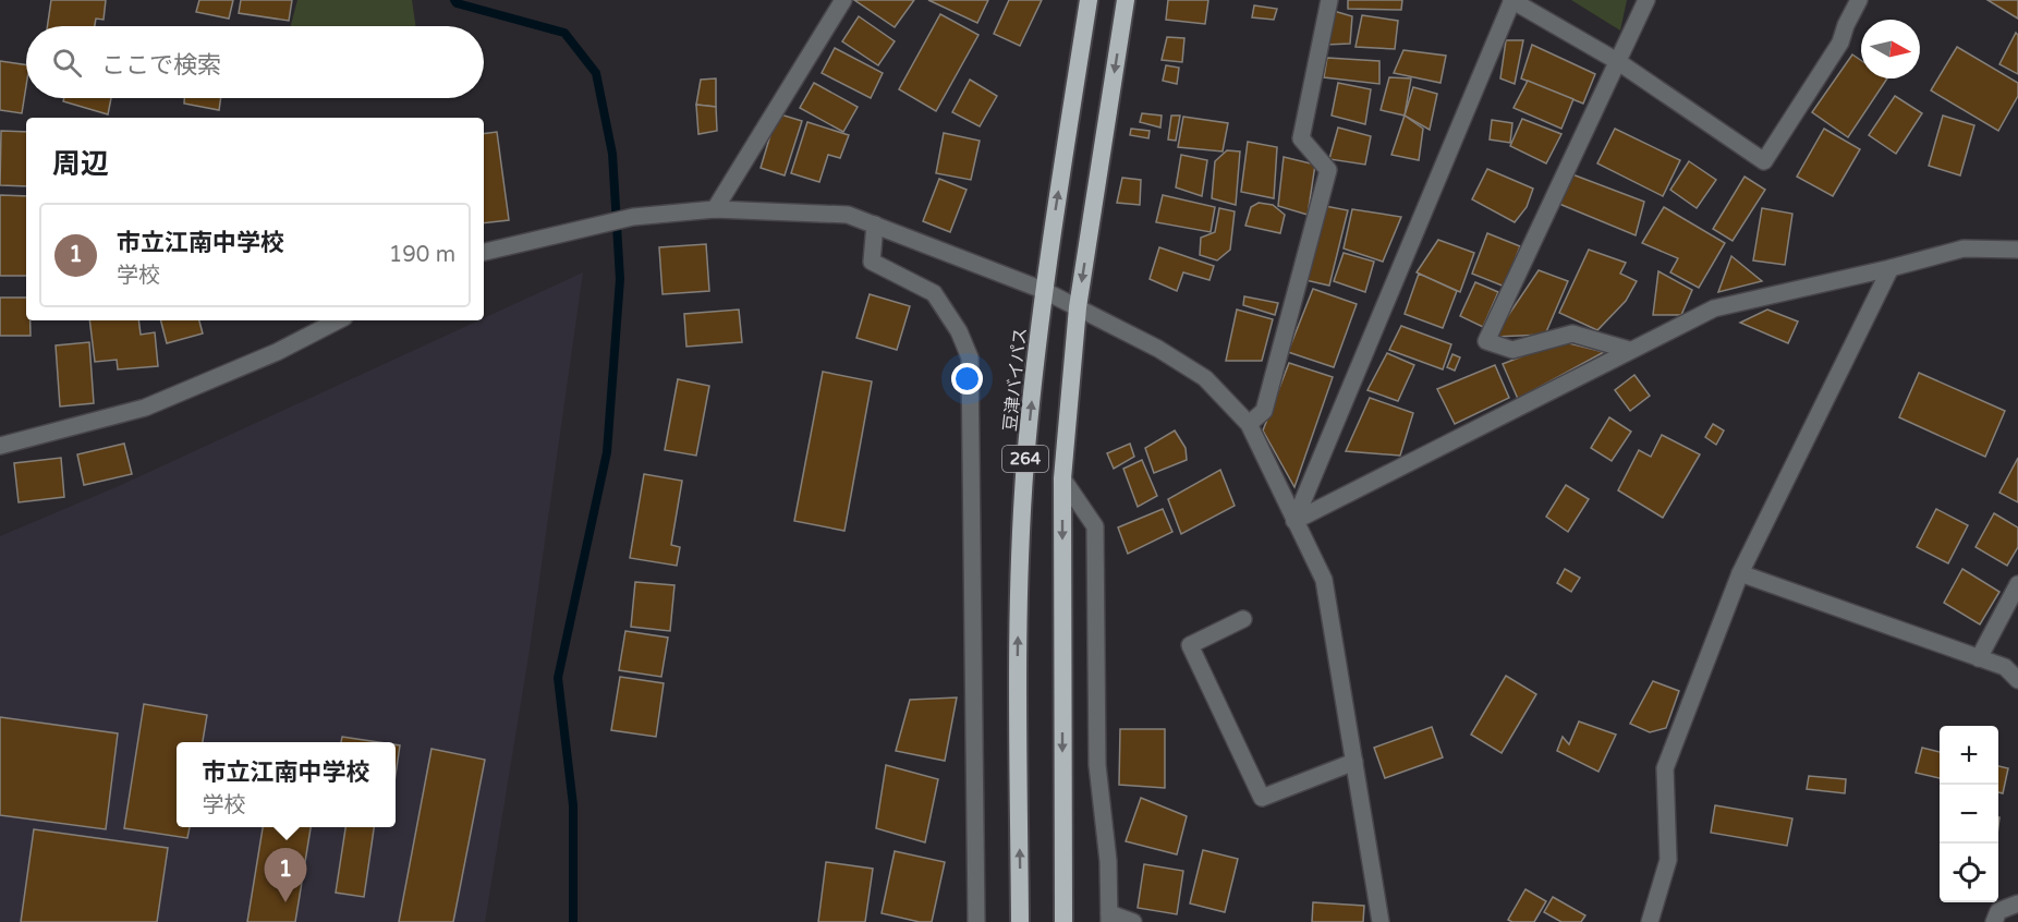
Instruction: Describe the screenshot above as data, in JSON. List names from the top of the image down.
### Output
{
  "streets": {
    "highway": ["豆津バイパス", "264"]
  },
  "north": "right",
  "page": {
    "search": "ここで検索",
    "heading": "周辺",
    "list": [
      {
        "mark": "1",
        "name": "市立江南中学校",
        "note": "学校",
        "value": "190 m"
      }
    ],
    "map_buttons": ["+", "−"],
    "popup": ["市立江南中学校", "学校"],
    "pins": "1"
  }
}
